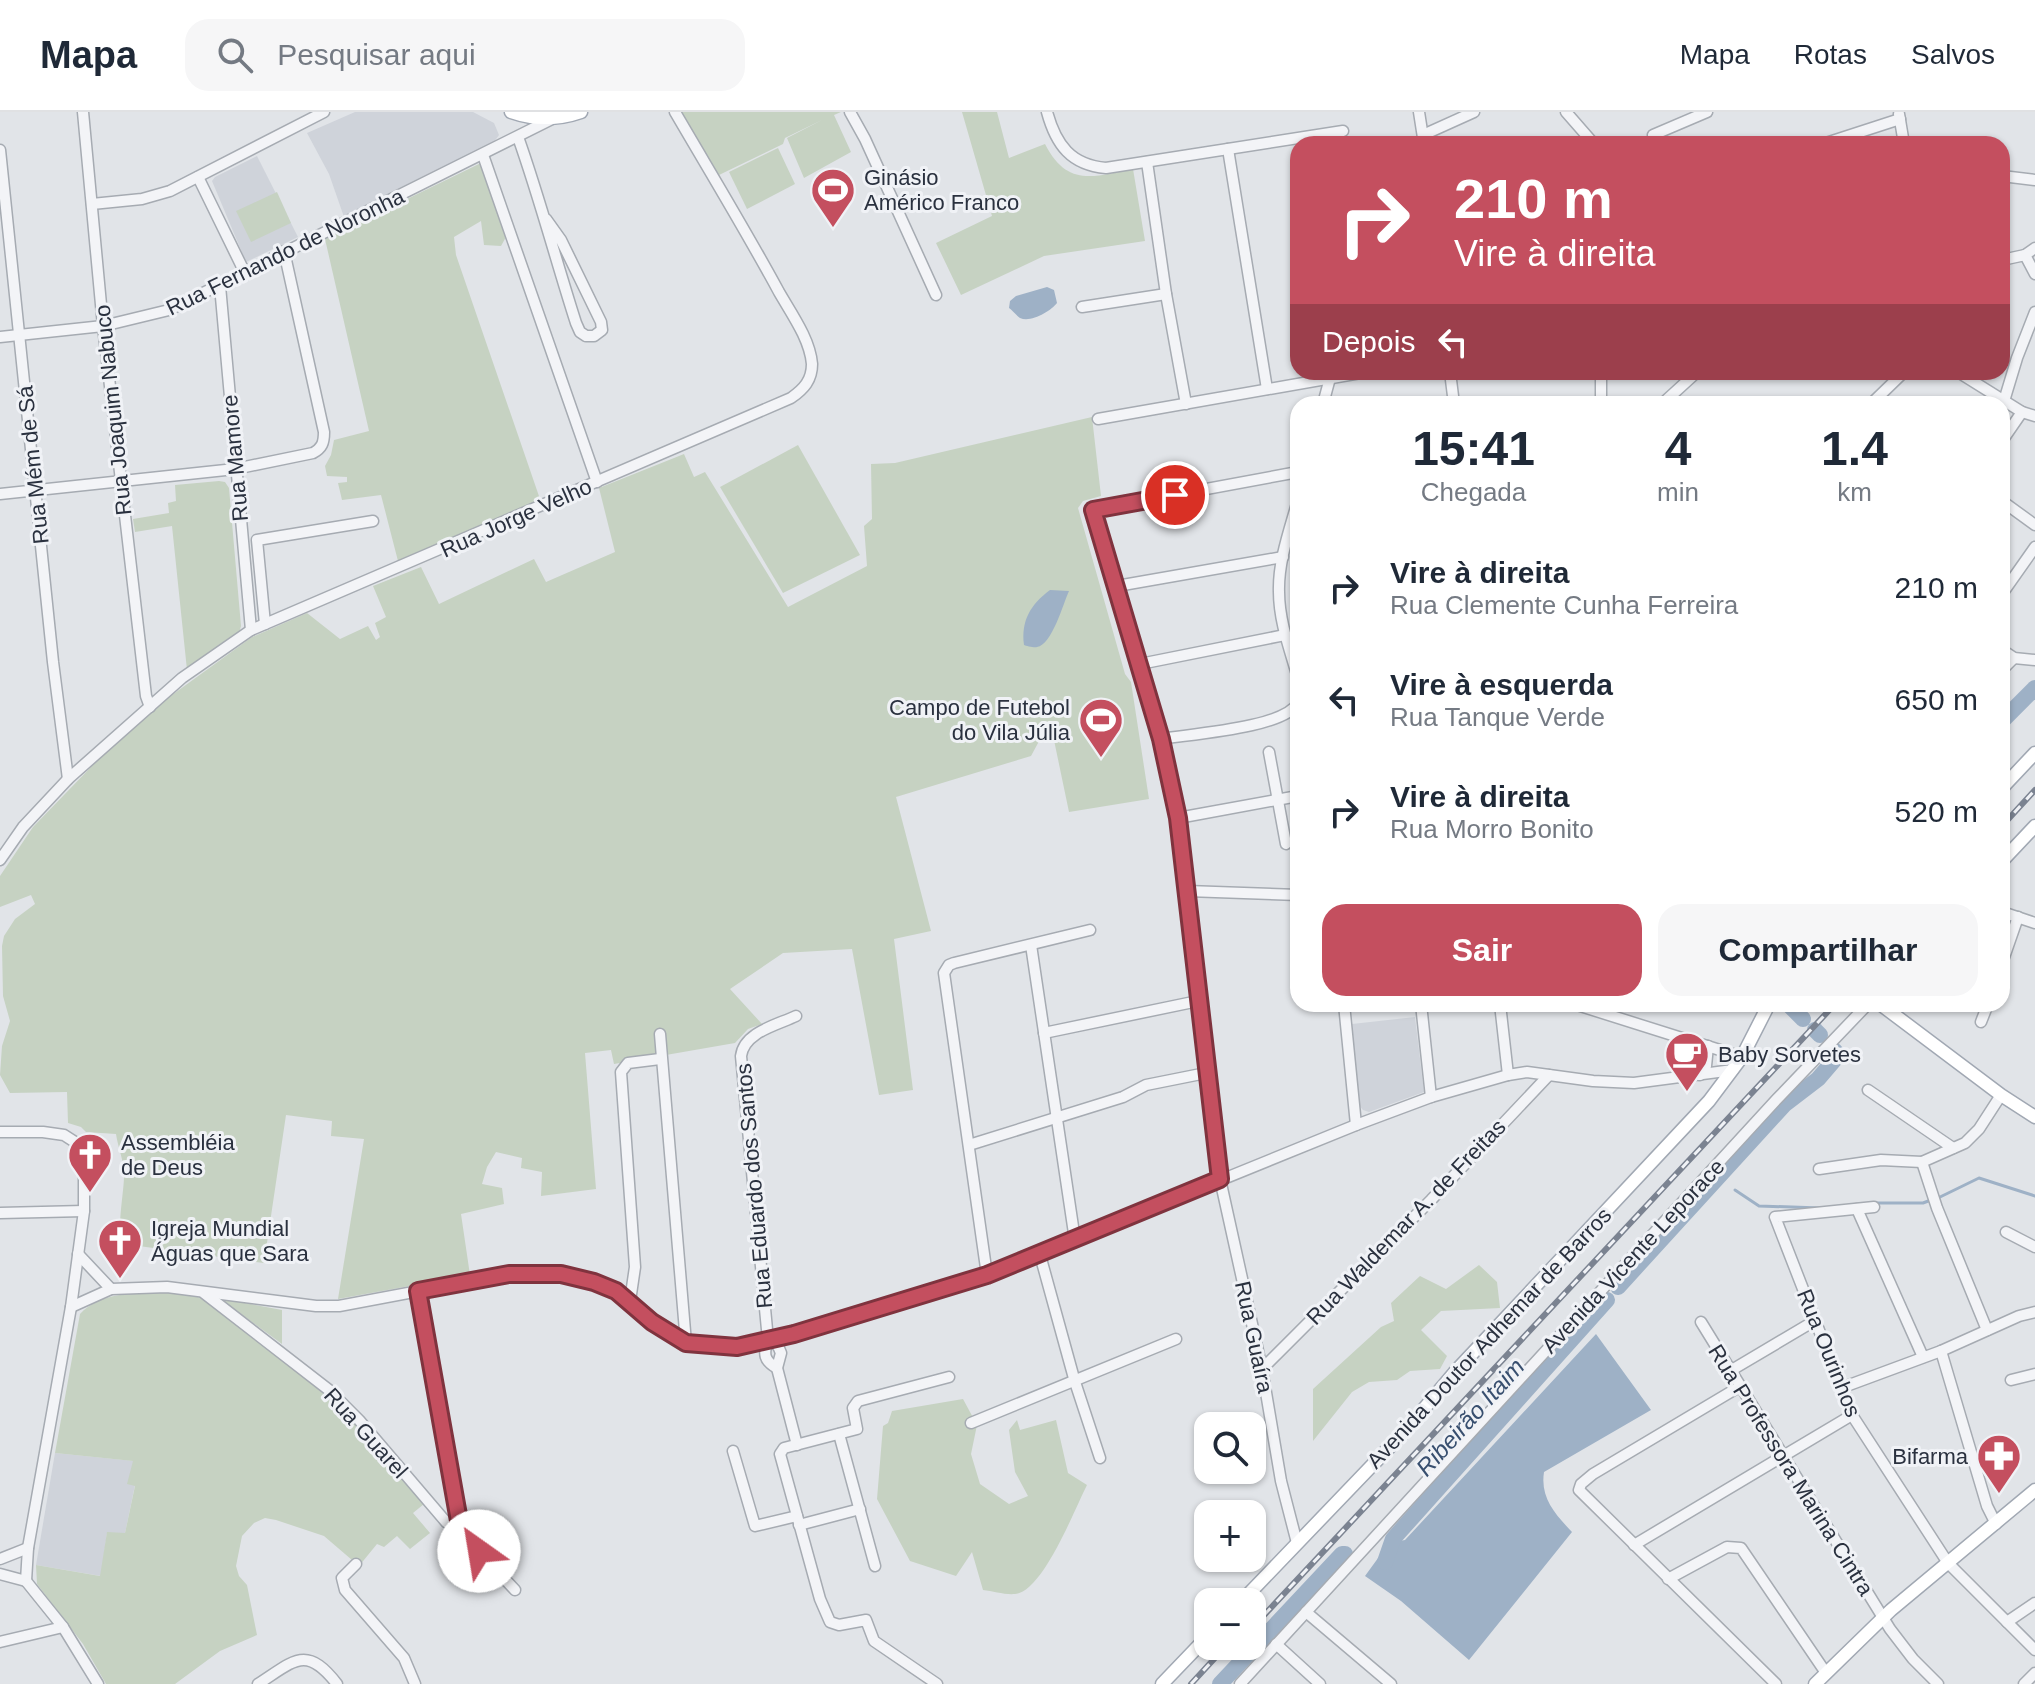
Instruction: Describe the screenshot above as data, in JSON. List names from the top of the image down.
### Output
{
  "streets": {
    "main road": ["Avenida Doutor Adhemar de Barros"],
    "street": [
      "Rua Fernando de Noronha",
      "Rua Joaquim Nabuco",
      "Rua Mamore",
      "Rua Mém de Sá",
      "Rua Jorge Velho",
      "Rua Eduardo dos Santos",
      "Rua Waldemar A. de Freitas",
      "Avenida Vicente Leporace",
      "Rua Guaíra",
      "Rua Ourinhos",
      "Rua Guarel",
      "Rua Professora Marina Cintra"
    ]
  },
  "crossings": [
    ["Rua Fernando de Noronha", "Rua Joaquim Nabuco"],
    ["Rua Fernando de Noronha", "Rua Mamore"],
    ["Rua Fernando de Noronha", "Rua Mém de Sá"],
    ["Rua Joaquim Nabuco", "Rua Jorge Velho"],
    ["Rua Mamore", "Rua Jorge Velho"],
    ["Rua Mém de Sá", "Rua Jorge Velho"],
    ["Rua Waldemar A. de Freitas", "Rua Guaíra"],
    ["Rua Guaíra", "Avenida Doutor Adhemar de Barros"]
  ],
  "water": ["Ribeirão Itaim"],
  "places": {
    "sports": ["Ginásio Américo Franco", "Campo de Futebol do Vila Júlia"],
    "cafe": ["Baby Sorvetes"],
    "church": ["Assembléia de Deus", "Igreja Mundial Águas que Sara"],
    "pharmacy": ["Bifarma"]
  },
  "page": {
    "header": "Mapa",
    "search": "Pesquisar aqui",
    "nav": ["Mapa", "Rotas", "Salvos"],
    "turn": ["210 m", "Vire à direita"],
    "then": "Depois",
    "eta": [
      "15:41",
      "Chegada",
      "4",
      "min",
      "1.4",
      "km"
    ],
    "list": [
      {
        "name": "Vire à direita",
        "note": "Rua Clemente Cunha Ferreira",
        "value": "210 m"
      },
      {
        "name": "Vire à esquerda",
        "note": "Rua Tanque Verde",
        "value": "650 m"
      },
      {
        "name": "Vire à direita",
        "note": "Rua Morro Bonito",
        "value": "520 m"
      }
    ],
    "buttons": ["Sair", "Compartilhar"],
    "map_buttons": ["+", "−"]
  }
}
